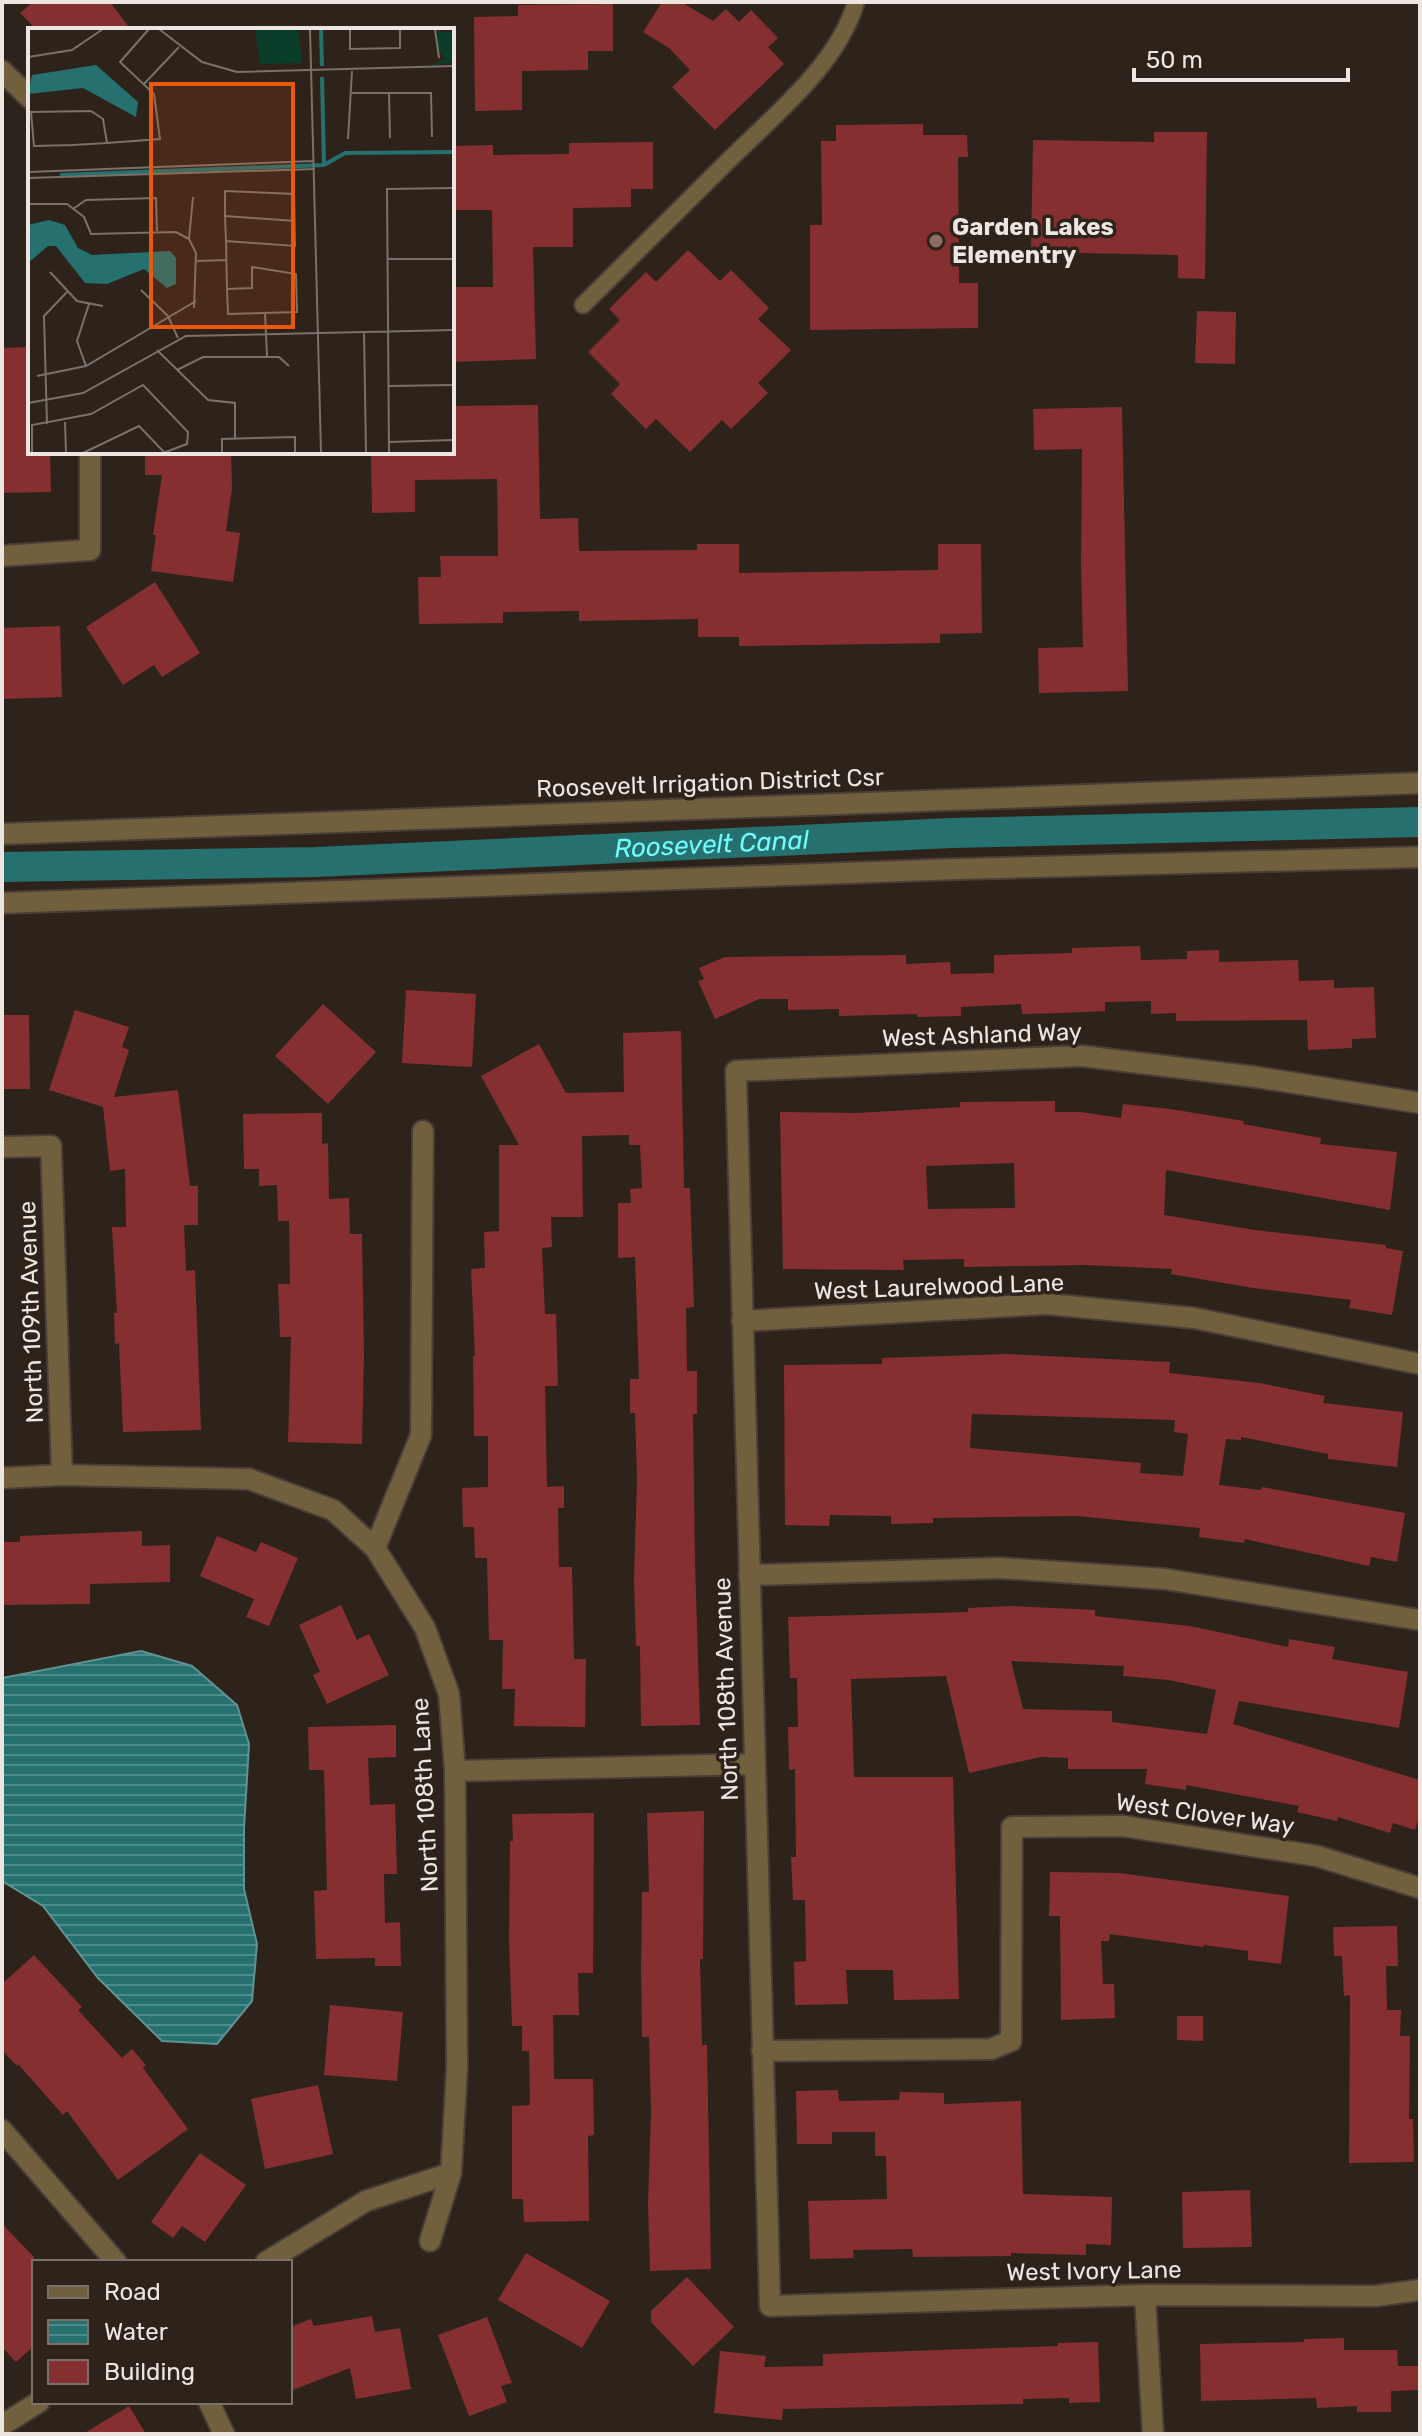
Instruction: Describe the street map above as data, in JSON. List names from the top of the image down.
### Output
{
  "streets": {
    "street": [
      "Roosevelt Irrigation District Csr",
      "West Ashland Way",
      "West Laurelwood Lane",
      "North 109th Avenue",
      "North 108th Avenue",
      "North 108th Lane",
      "West Clover Way",
      "West Ivory Lane"
    ]
  },
  "crossings": [
    ["West Ashland Way", "North 108th Avenue"],
    ["West Laurelwood Lane", "North 108th Avenue"],
    ["North 108th Avenue", "West Clover Way"],
    ["North 108th Avenue", "West Ivory Lane"]
  ],
  "water": ["Roosevelt Canal"],
  "places": ["Garden Lakes Elementry"],
  "legend": ["Road", "Water", "Building"],
  "scale_bar": "50 m"
}
